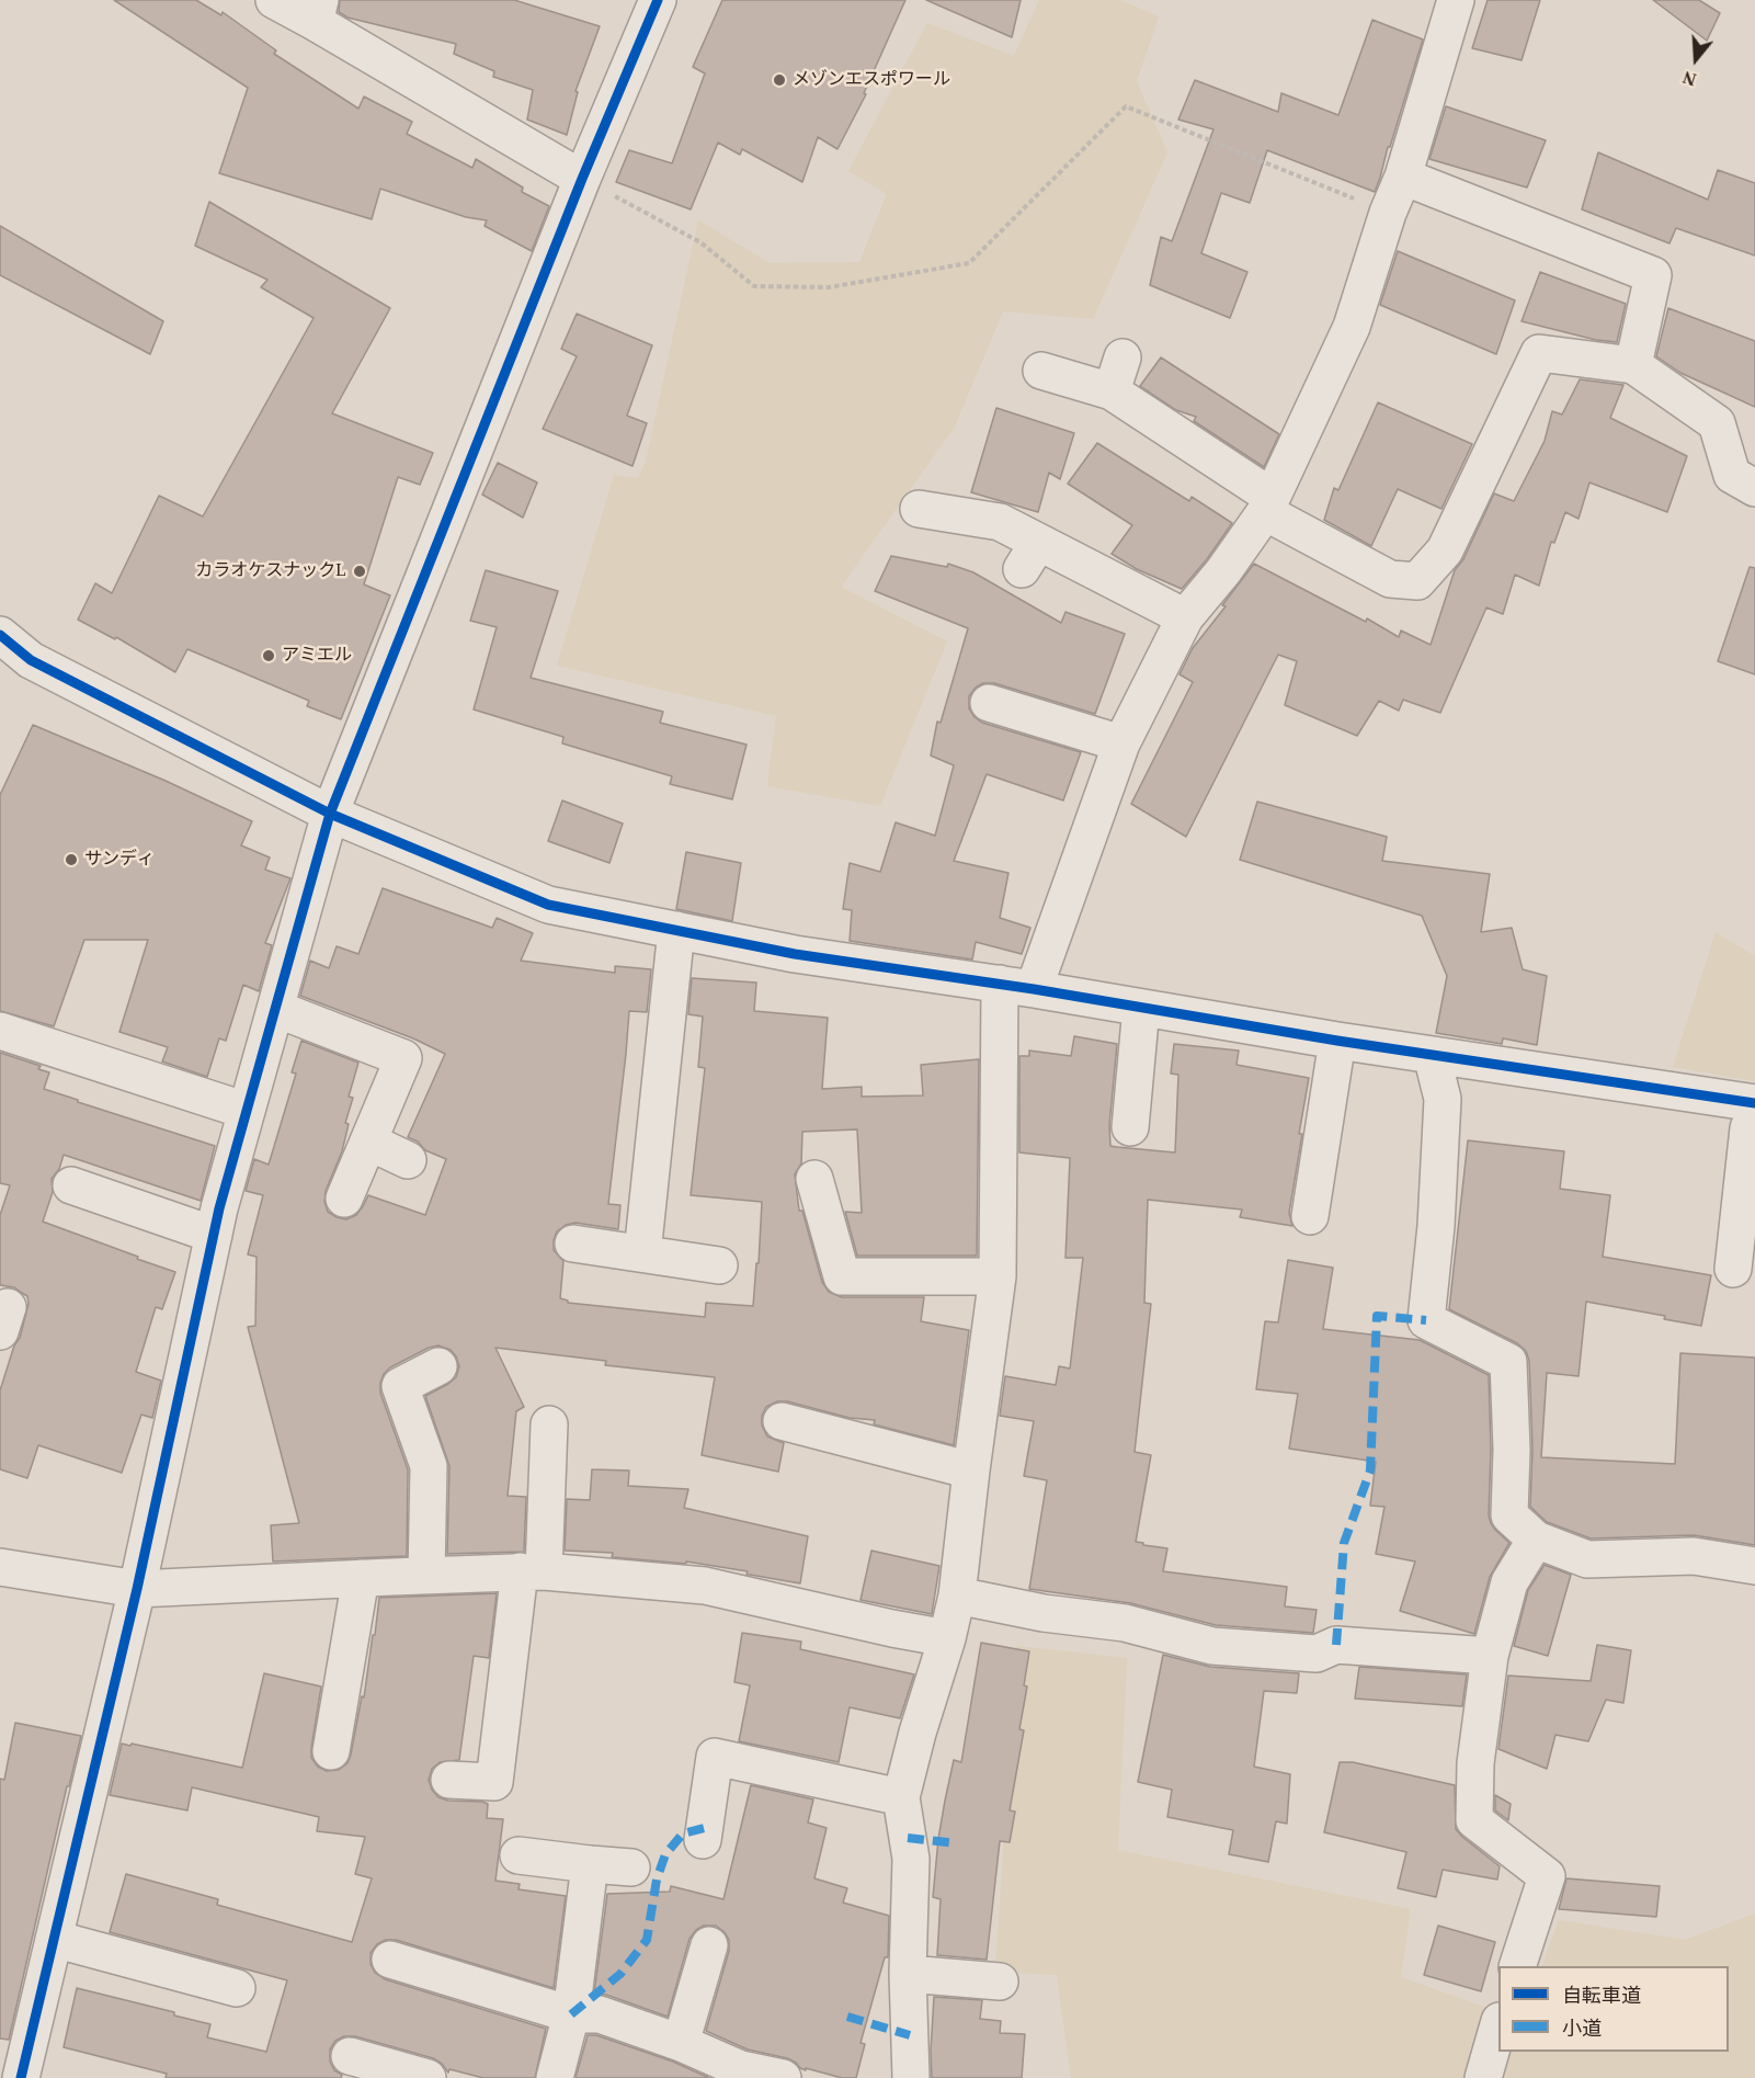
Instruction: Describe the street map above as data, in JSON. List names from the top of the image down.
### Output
{
  "places": [
    "メゾンエスポワール",
    "カラオケスナックL",
    "アミエル",
    "サンディ"
  ],
  "legend": ["自転車道", "小道"],
  "north": "bottom"
}
